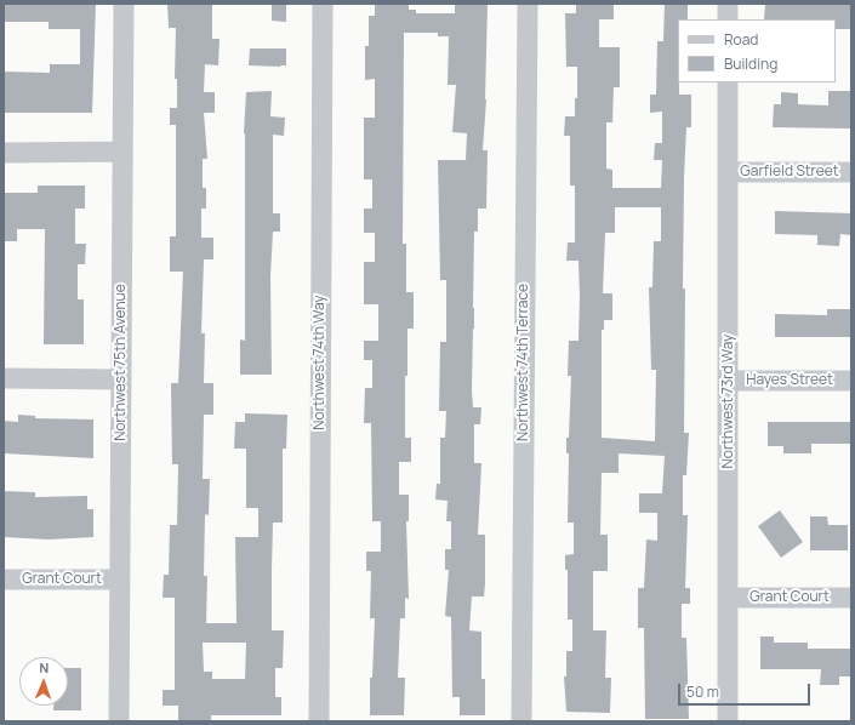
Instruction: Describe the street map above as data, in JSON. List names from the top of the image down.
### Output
{
  "streets": {
    "street": [
      "Garfield Street",
      "Northwest 75th Avenue",
      "Northwest 74th Way",
      "Northwest 74th Terrace",
      "Hayes Street",
      "Northwest 73rd Way",
      "Grant Court"
    ]
  },
  "crossings": [
    ["Garfield Street", "Northwest 73rd Way"],
    ["Northwest 75th Avenue", "Grant Court"],
    ["Hayes Street", "Northwest 73rd Way"],
    ["Northwest 73rd Way", "Grant Court"]
  ],
  "legend": ["Road", "Building"],
  "scale_bar": "50 m",
  "north": "top"
}
